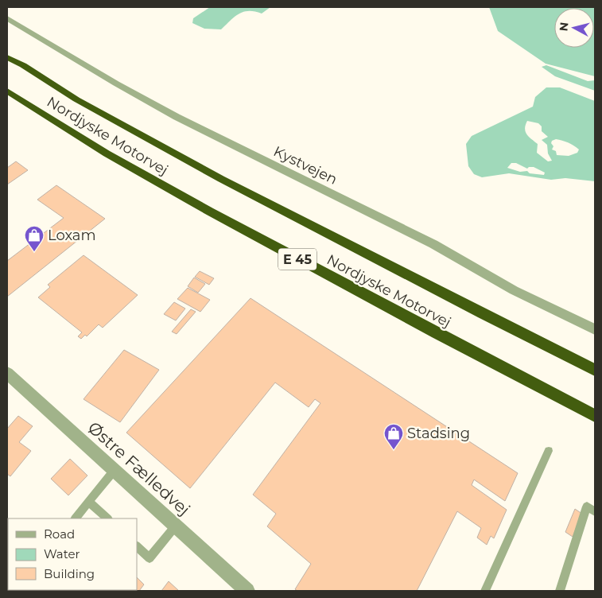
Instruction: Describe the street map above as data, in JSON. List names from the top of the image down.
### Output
{
  "streets": {
    "highway": ["Nordjyske Motorvej", "E 45"],
    "street": ["Kystvejen", "Østre Fælledvej"]
  },
  "crossings": [
    ["Nordjyske Motorvej", "E 45"]
  ],
  "places": {
    "shop": ["Loxam", "Stadsing"]
  },
  "legend": ["Road", "Water", "Building"],
  "north": "left"
}
